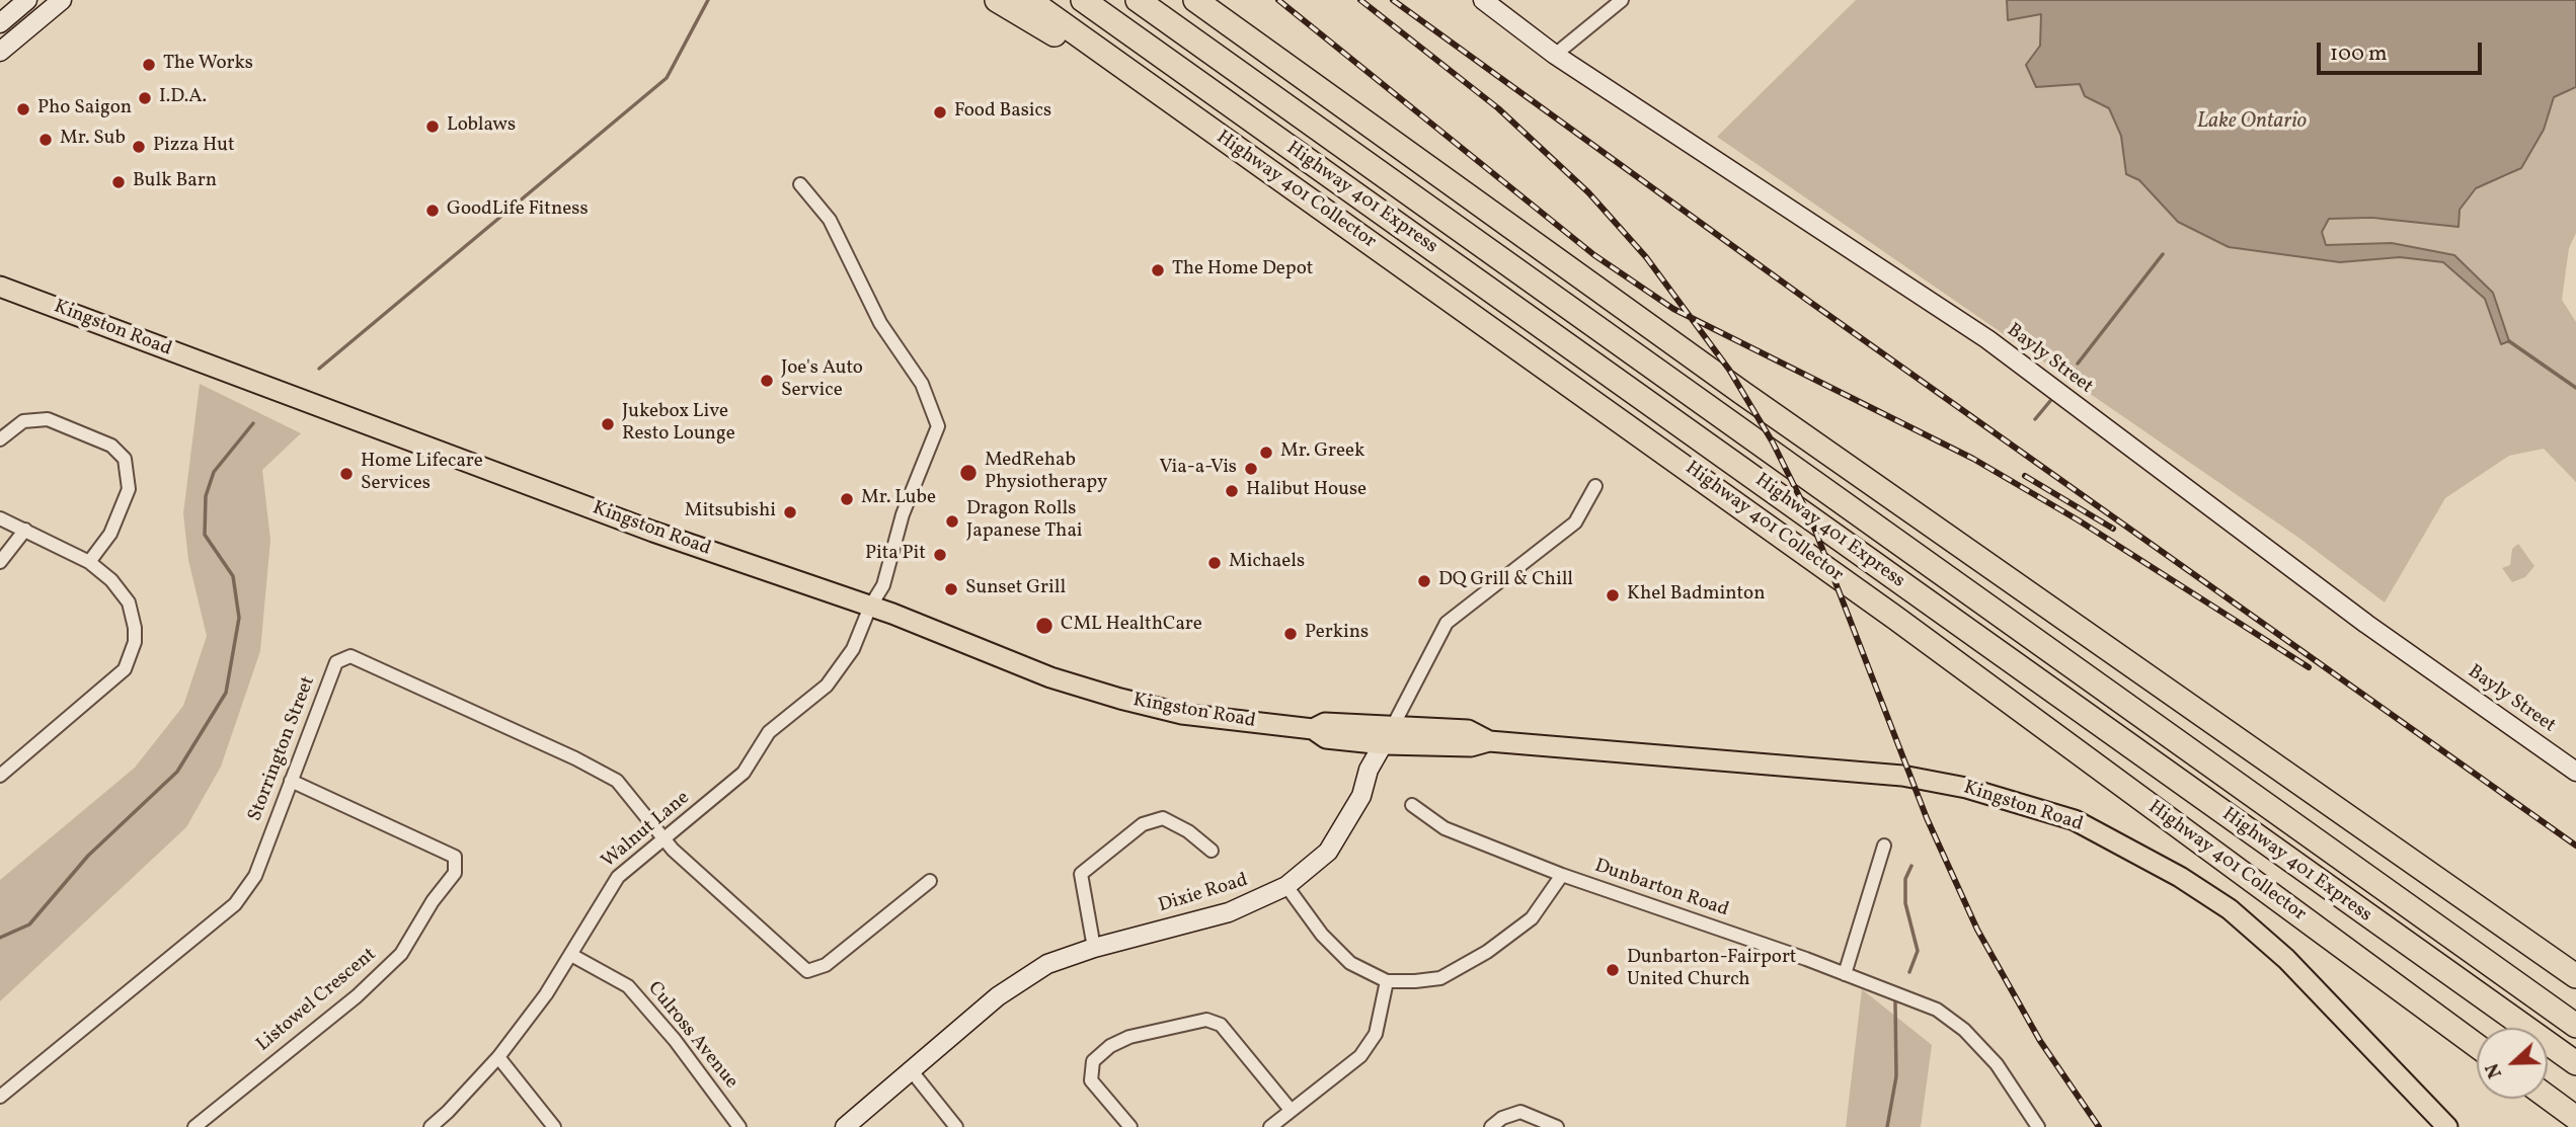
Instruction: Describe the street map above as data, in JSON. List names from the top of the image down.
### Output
{
  "streets": {
    "highway": ["Highway 401 Collector", "Highway 401 Express"],
    "main road": ["Kingston Road", "Bayly Street", "Dixie Road"],
    "street": [
      "Storrington Street",
      "Walnut Lane",
      "Dunbarton Road",
      "Listowel Crescent",
      "Culross Avenue"
    ]
  },
  "crossings": [
    ["Kingston Road", "Walnut Lane"],
    ["Kingston Road", "Dixie Road"],
    ["Storrington Street", "Walnut Lane"],
    ["Storrington Street", "Listowel Crescent"],
    ["Walnut Lane", "Culross Avenue"]
  ],
  "water": ["Lake Ontario"],
  "places": [
    "The Works",
    "I.D.A.",
    "Pho Saigon",
    "Food Basics",
    "Loblaws",
    "Mr. Sub",
    "Pizza Hut",
    "Bulk Barn",
    "GoodLife Fitness",
    "The Home Depot",
    "Joe's Auto Service",
    "Jukebox Live Resto Lounge",
    "Mr. Greek",
    "Via-a-Vis",
    "MedRehab Physiotherapy",
    "Home Lifecare Services",
    "Halibut House",
    "Mr. Lube",
    "Mitsubishi",
    "Dragon Rolls Japanese Thai",
    "Pita Pit",
    "Michaels",
    "DQ Grill & Chill",
    "Sunset Grill",
    "Khel Badminton",
    "CML HealthCare",
    "Perkins",
    "Dunbarton-Fairport United Church"
  ],
  "scale_bar": "100 m",
  "north": "left"
}
